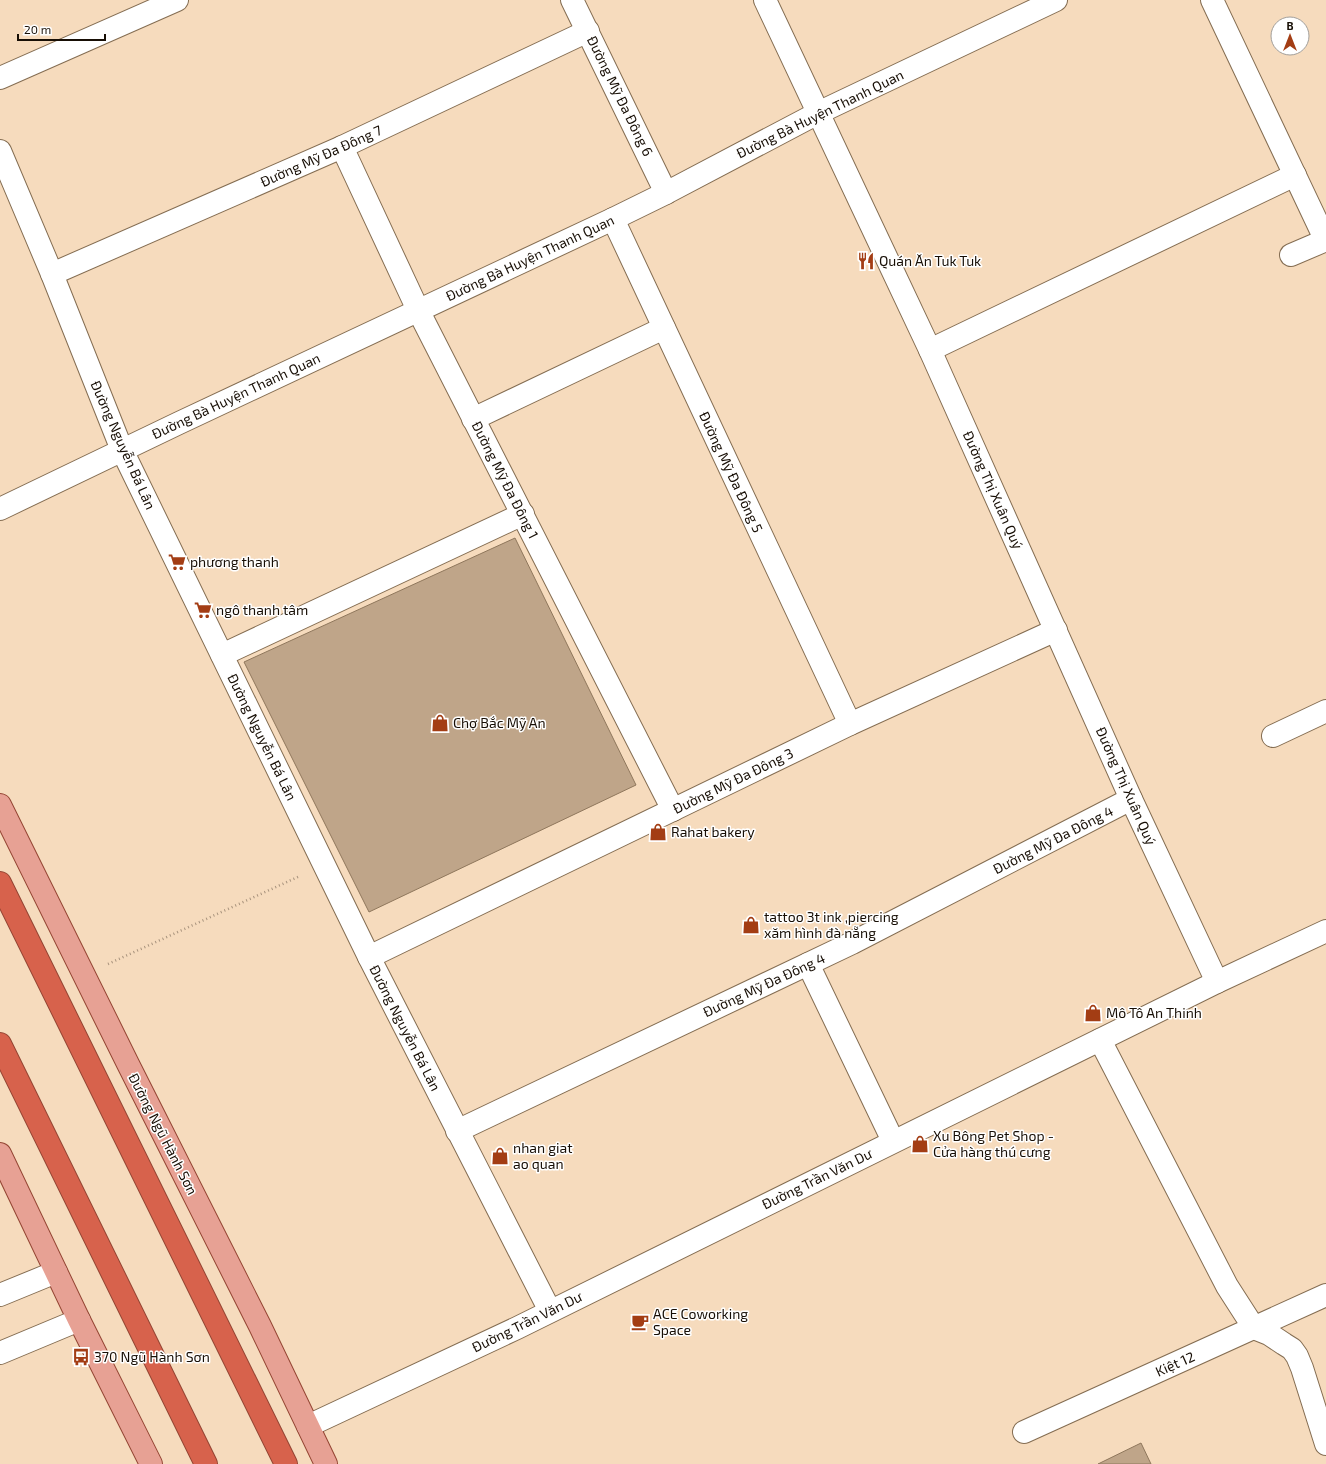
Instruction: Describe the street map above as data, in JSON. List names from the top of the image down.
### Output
{
  "streets": {
    "main road": ["Đường Ngũ Hành Sơn"],
    "street": [
      "Đường Mỹ Đa Đông 6",
      "Đường Bà Huyện Thanh Quan",
      "Đường Mỹ Đa Đông 7",
      "Đường Nguyễn Bá Lân",
      "Đường Mỹ Đa Đông 5",
      "Đường Mỹ Đa Đông 1",
      "Đường Thị Xuân Quý",
      "Đường Mỹ Đa Đông 3",
      "Đường Mỹ Đa Đông 4",
      "Đường Trần Văn Dư",
      "Kiệt 12"
    ]
  },
  "crossings": [
    ["Đường Mỹ Đa Đông 6", "Đường Bà Huyện Thanh Quan"],
    ["Đường Mỹ Đa Đông 6", "Đường Mỹ Đa Đông 7"],
    ["Đường Bà Huyện Thanh Quan", "Đường Nguyễn Bá Lân"],
    ["Đường Bà Huyện Thanh Quan", "Đường Mỹ Đa Đông 5"],
    ["Đường Bà Huyện Thanh Quan", "Đường Mỹ Đa Đông 1"],
    ["Đường Bà Huyện Thanh Quan", "Đường Thị Xuân Quý"],
    ["Đường Mỹ Đa Đông 7", "Đường Nguyễn Bá Lân"],
    ["Đường Mỹ Đa Đông 7", "Đường Mỹ Đa Đông 1"],
    ["Đường Nguyễn Bá Lân", "Đường Mỹ Đa Đông 3"],
    ["Đường Nguyễn Bá Lân", "Đường Mỹ Đa Đông 4"],
    ["Đường Nguyễn Bá Lân", "Đường Trần Văn Dư"],
    ["Đường Mỹ Đa Đông 5", "Đường Mỹ Đa Đông 3"],
    ["Đường Mỹ Đa Đông 1", "Đường Mỹ Đa Đông 3"],
    ["Đường Thị Xuân Quý", "Đường Mỹ Đa Đông 3"],
    ["Đường Thị Xuân Quý", "Đường Mỹ Đa Đông 4"],
    ["Đường Thị Xuân Quý", "Đường Trần Văn Dư"],
    ["Đường Ngũ Hành Sơn", "Đường Trần Văn Dư"]
  ],
  "places": {
    "restaurant": ["Quán Ăn Tuk Tuk"],
    "supermarket": ["phương thanh", "ngô thanh tâm"],
    "shop": [
      "Chợ Bắc Mỹ An",
      "Rahat bakery",
      "tattoo 3t ink ,piercing xăm hình đà nẵng",
      "Mô Tô An Thinh",
      "Xu Bông Pet Shop - Cửa hàng thú cưng",
      "nhan giat ao quan"
    ],
    "cafe": ["ACE Coworking Space"],
    "bus stop": ["370 Ngũ Hành Sơn"]
  },
  "scale_bar": "20 m",
  "north": "top"
}
